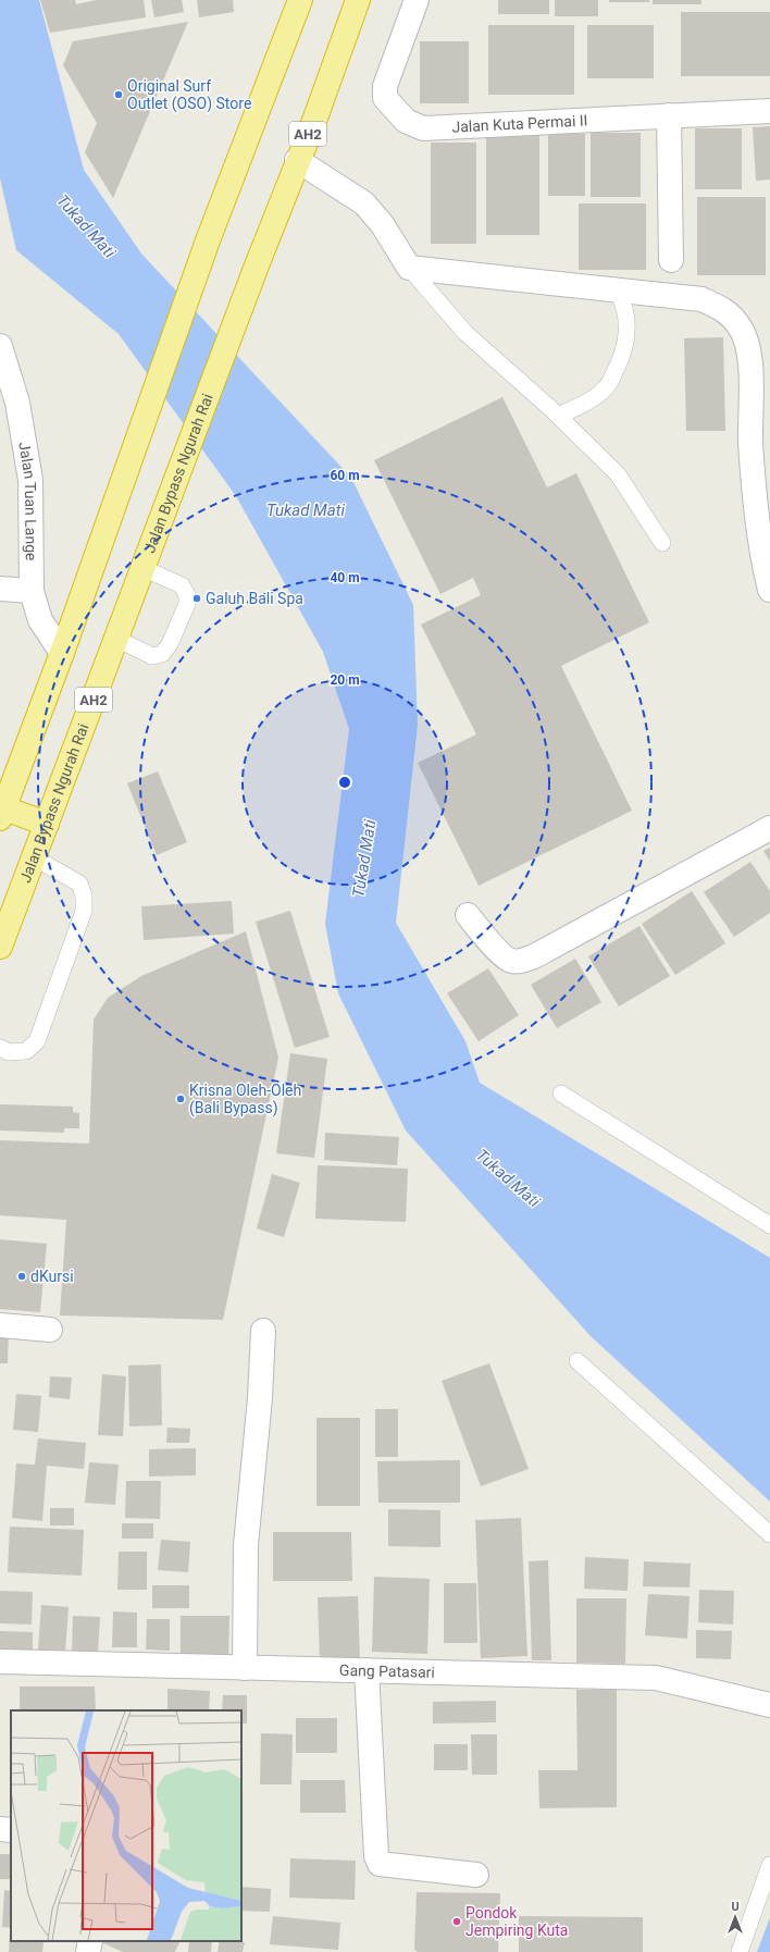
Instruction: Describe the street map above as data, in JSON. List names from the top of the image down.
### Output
{
  "streets": {
    "highway": ["AH2", "Jalan Bypass Ngurah Rai"],
    "street": ["Jalan Kuta Permai II", "Jalan Tuan Lange", "Gang Patasari"]
  },
  "water": ["Tukad Mati"],
  "places": [
    "Original Surf Outlet (OSO) Store",
    "Galuh Bali Spa",
    "Krisna Oleh-Oleh (Bali Bypass)",
    "dKursi",
    "Pondok Jempiring Kuta"
  ],
  "north": "top",
  "rings": ["60 m", "40 m", "20 m"]
}
